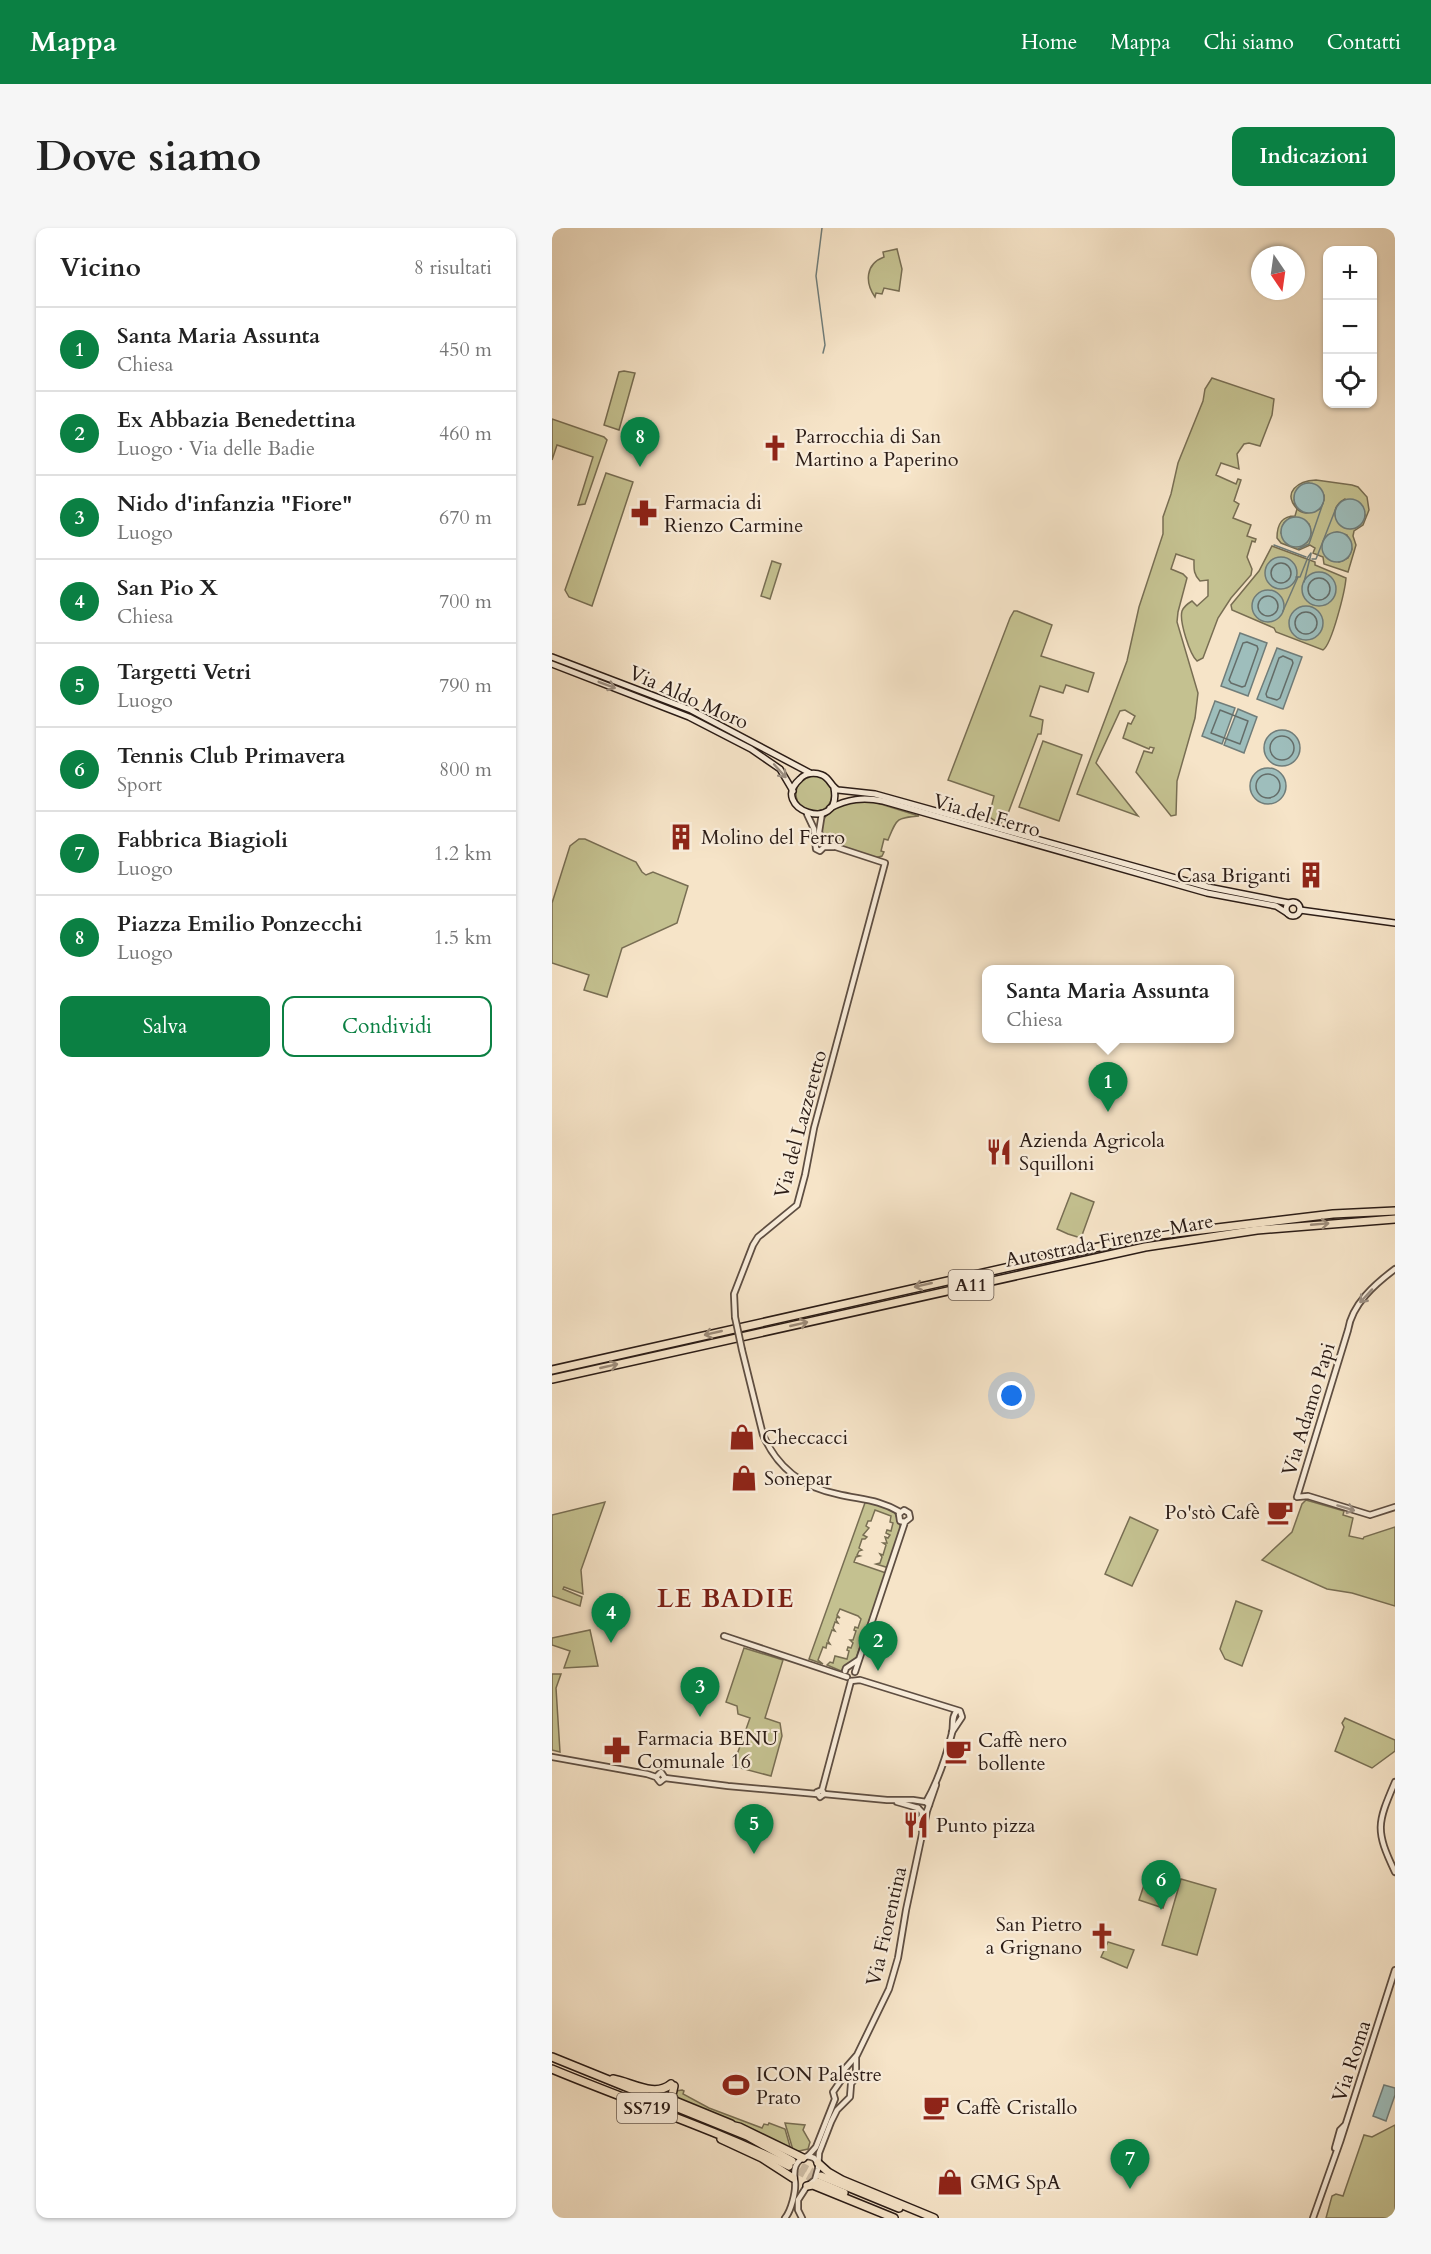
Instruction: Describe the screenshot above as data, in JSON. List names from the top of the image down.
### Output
{
  "streets": {
    "highway": ["Autostrada Firenze-Mare", "A11", "SS719"],
    "main road": ["Via Aldo Moro", "Via del Ferro"],
    "street": [
      "Via del Lazzeretto",
      "Via Adamo Papi",
      "Via Fiorentina",
      "Via Roma"
    ]
  },
  "crossings": [
    ["Via Aldo Moro", "Via del Ferro"]
  ],
  "districts": ["LE BADIE"],
  "places": {
    "church": ["Parrocchia di San Martino a Paperino", "San Pietro a Grignano"],
    "pharmacy": ["Farmacia di Rienzo Carmine", "Farmacia BENU Comunale 16"],
    "building": ["Molino del Ferro", "Casa Briganti"],
    "restaurant": ["Azienda Agricola Squilloni", "Punto pizza"],
    "shop": ["Checcacci", "Sonepar", "GMG SpA"],
    "cafe": ["Po'stò Cafè", "Caffè nero bollente", "Caffè Cristallo"],
    "sports": ["ICON Palestre Prato"]
  },
  "north": "bottom",
  "page": {
    "header": "Mappa",
    "nav": [
      "Home",
      "Mappa",
      "Chi siamo",
      "Contatti"
    ],
    "buttons": [
      "Indicazioni",
      ["Salva", "Condividi"]
    ],
    "title": "Dove siamo",
    "heading": ["Vicino", "8 risultati"],
    "map_buttons": ["+", "−"],
    "list": [
      {
        "mark": "1",
        "name": "Santa Maria Assunta",
        "note": "Chiesa",
        "value": "450 m"
      },
      {
        "mark": "2",
        "name": "Ex Abbazia Benedettina",
        "note": "Luogo · Via delle Badie",
        "value": "460 m"
      },
      {
        "mark": "3",
        "name": "Nido d'infanzia \"Fiore\"",
        "note": "Luogo",
        "value": "670 m"
      },
      {
        "mark": "4",
        "name": "San Pio X",
        "note": "Chiesa",
        "value": "700 m"
      },
      {
        "mark": "5",
        "name": "Targetti Vetri",
        "note": "Luogo",
        "value": "790 m"
      },
      {
        "mark": "6",
        "name": "Tennis Club Primavera",
        "note": "Sport",
        "value": "800 m"
      },
      {
        "mark": "7",
        "name": "Fabbrica Biagioli",
        "note": "Luogo",
        "value": "1.2 km"
      },
      {
        "mark": "8",
        "name": "Piazza Emilio Ponzecchi",
        "note": "Luogo",
        "value": "1.5 km"
      }
    ],
    "pins": [
      "8",
      "1",
      "4",
      "2",
      "3",
      "5",
      "6",
      "7"
    ],
    "popup": ["Santa Maria Assunta", "Chiesa"]
  }
}
